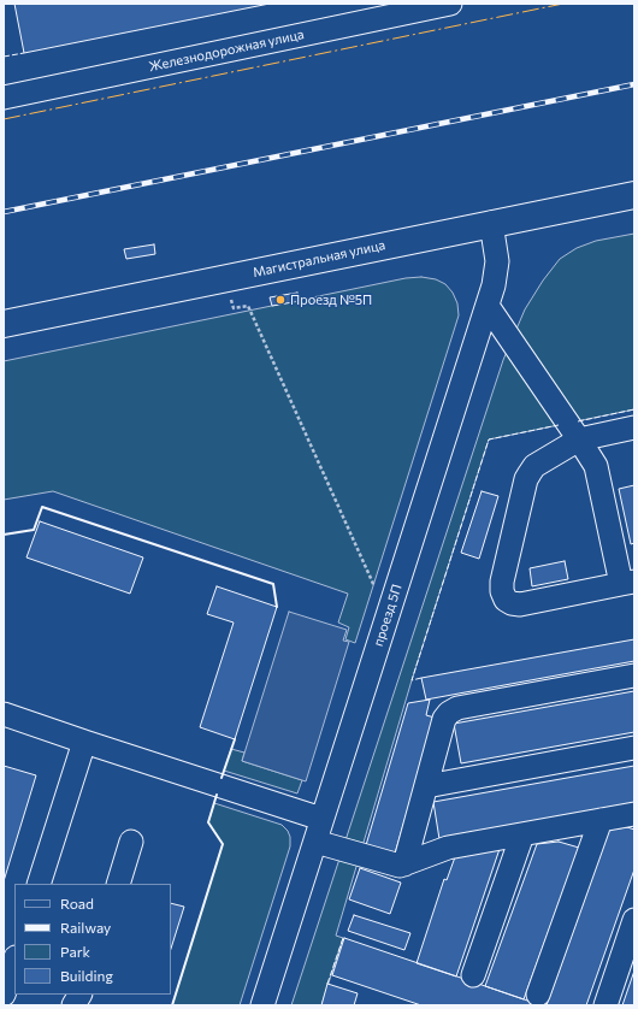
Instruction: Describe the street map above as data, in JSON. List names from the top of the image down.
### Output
{
  "streets": {
    "main road": ["Магистральная улица"],
    "street": ["Железнодорожная улица", "проезд 5П"]
  },
  "crossings": [
    ["Магистральная улица", "проезд 5П"]
  ],
  "places": ["Проезд №5П"],
  "legend": [
    "Road",
    "Railway",
    "Park",
    "Building"
  ]
}
